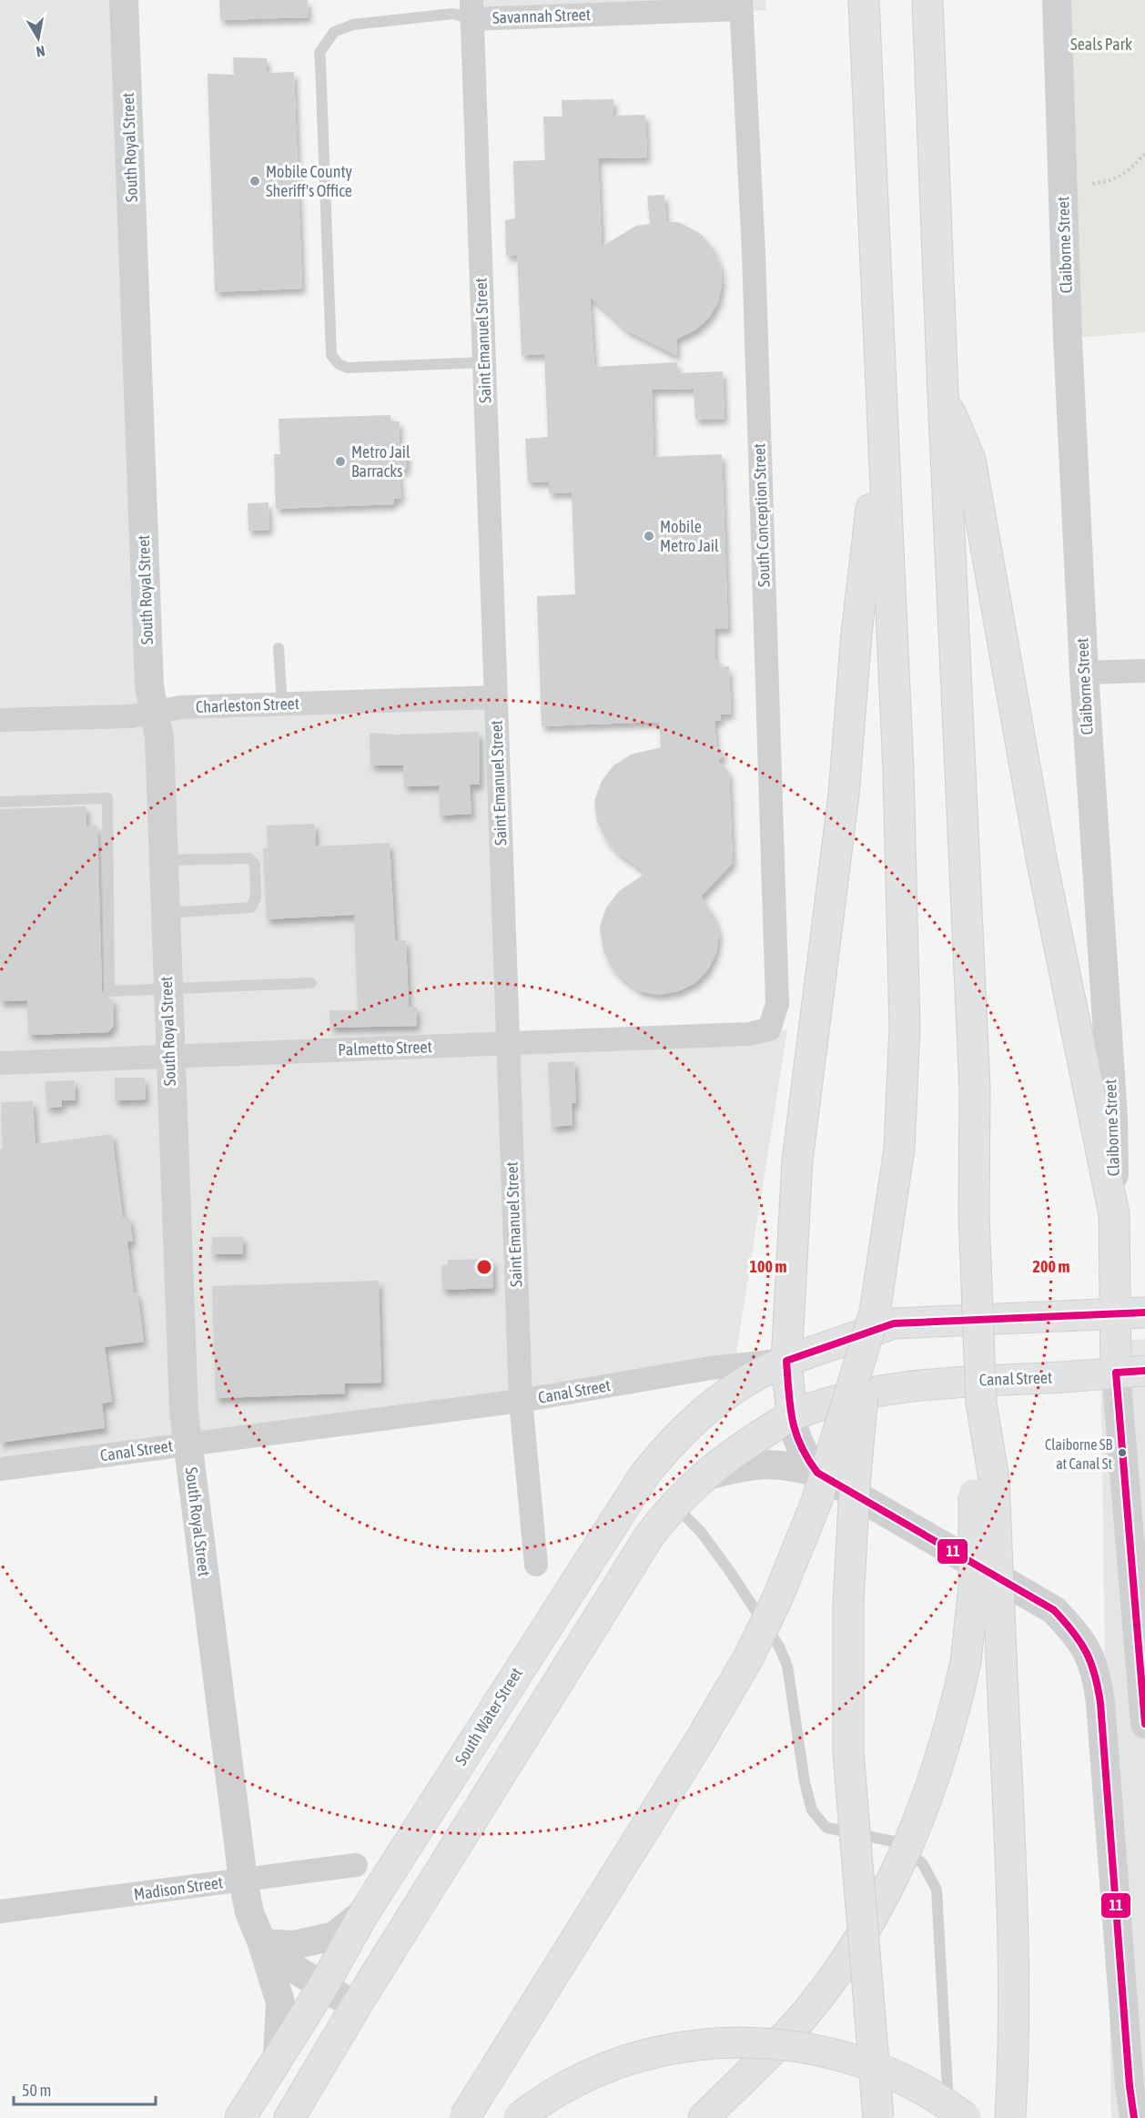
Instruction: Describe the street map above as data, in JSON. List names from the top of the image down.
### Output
{
  "streets": {
    "main road": ["Claiborne Street", "Canal Street", "South Water Street"],
    "street": [
      "Savannah Street",
      "South Royal Street",
      "Saint Emanuel Street",
      "South Conception Street",
      "Charleston Street",
      "Palmetto Street",
      "Madison Street"
    ]
  },
  "crossings": [
    ["Savannah Street", "Saint Emanuel Street"],
    ["Savannah Street", "South Conception Street"],
    ["South Royal Street", "Charleston Street"],
    ["South Royal Street", "Palmetto Street"],
    ["South Royal Street", "Canal Street"],
    ["South Royal Street", "South Water Street"],
    ["South Royal Street", "Madison Street"],
    ["Claiborne Street", "Canal Street"],
    ["Saint Emanuel Street", "Charleston Street"],
    ["Saint Emanuel Street", "Palmetto Street"],
    ["Saint Emanuel Street", "Canal Street"],
    ["South Conception Street", "Palmetto Street"],
    ["Canal Street", "South Water Street"]
  ],
  "parks": ["Seals Park"],
  "places": [
    "Mobile County Sheriff's Office",
    "Metro Jail Barracks",
    "Mobile Metro Jail",
    "Claiborne SB at Canal St"
  ],
  "lines": ["transit line 11"],
  "scale_bar": "50 m",
  "north": "bottom",
  "rings": ["100 m", "200 m"]
}
